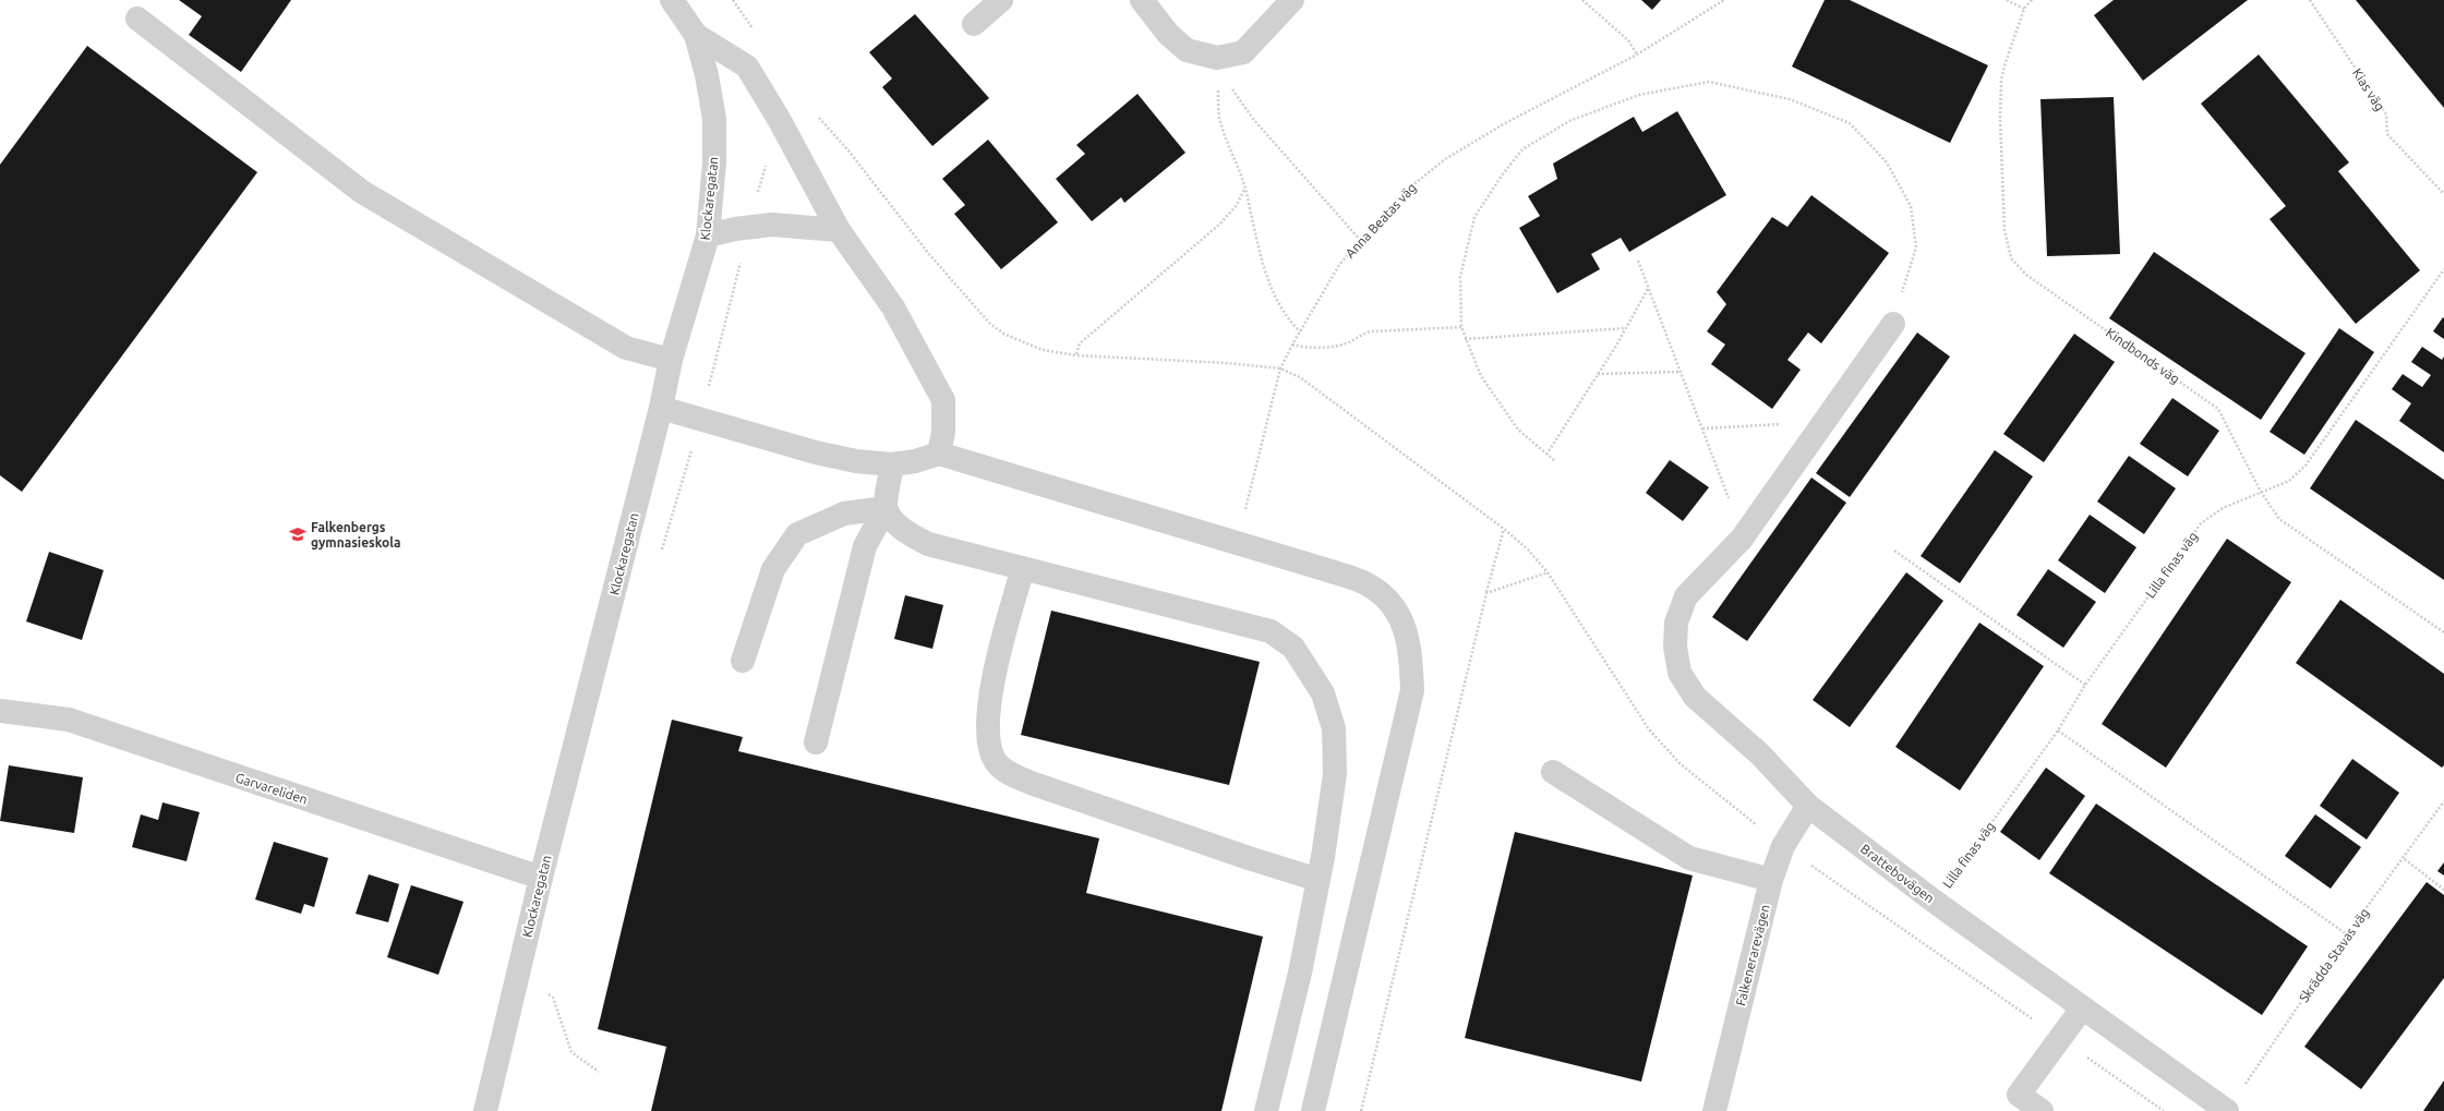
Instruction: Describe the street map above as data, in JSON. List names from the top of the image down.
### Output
{
  "streets": {
    "street": [
      "Klockaregatan",
      "Garvareliden",
      "Brattebovägen",
      "Falkenerarevägen"
    ],
    "path": [
      "Kias väg",
      "Anna Beatas väg",
      "Kindbonds väg",
      "Lilla finas väg",
      "Skrädda Stavas väg"
    ]
  },
  "crossings": [
    ["Klockaregatan", "Garvareliden"],
    ["Kindbonds väg", "Lilla finas väg"],
    ["Lilla finas väg", "Brattebovägen"],
    ["Brattebovägen", "Falkenerarevägen"],
    ["Brattebovägen", "Skrädda Stavas väg"]
  ],
  "places": {
    "school or university": ["Falkenbergs gymnasieskola"]
  }
}
